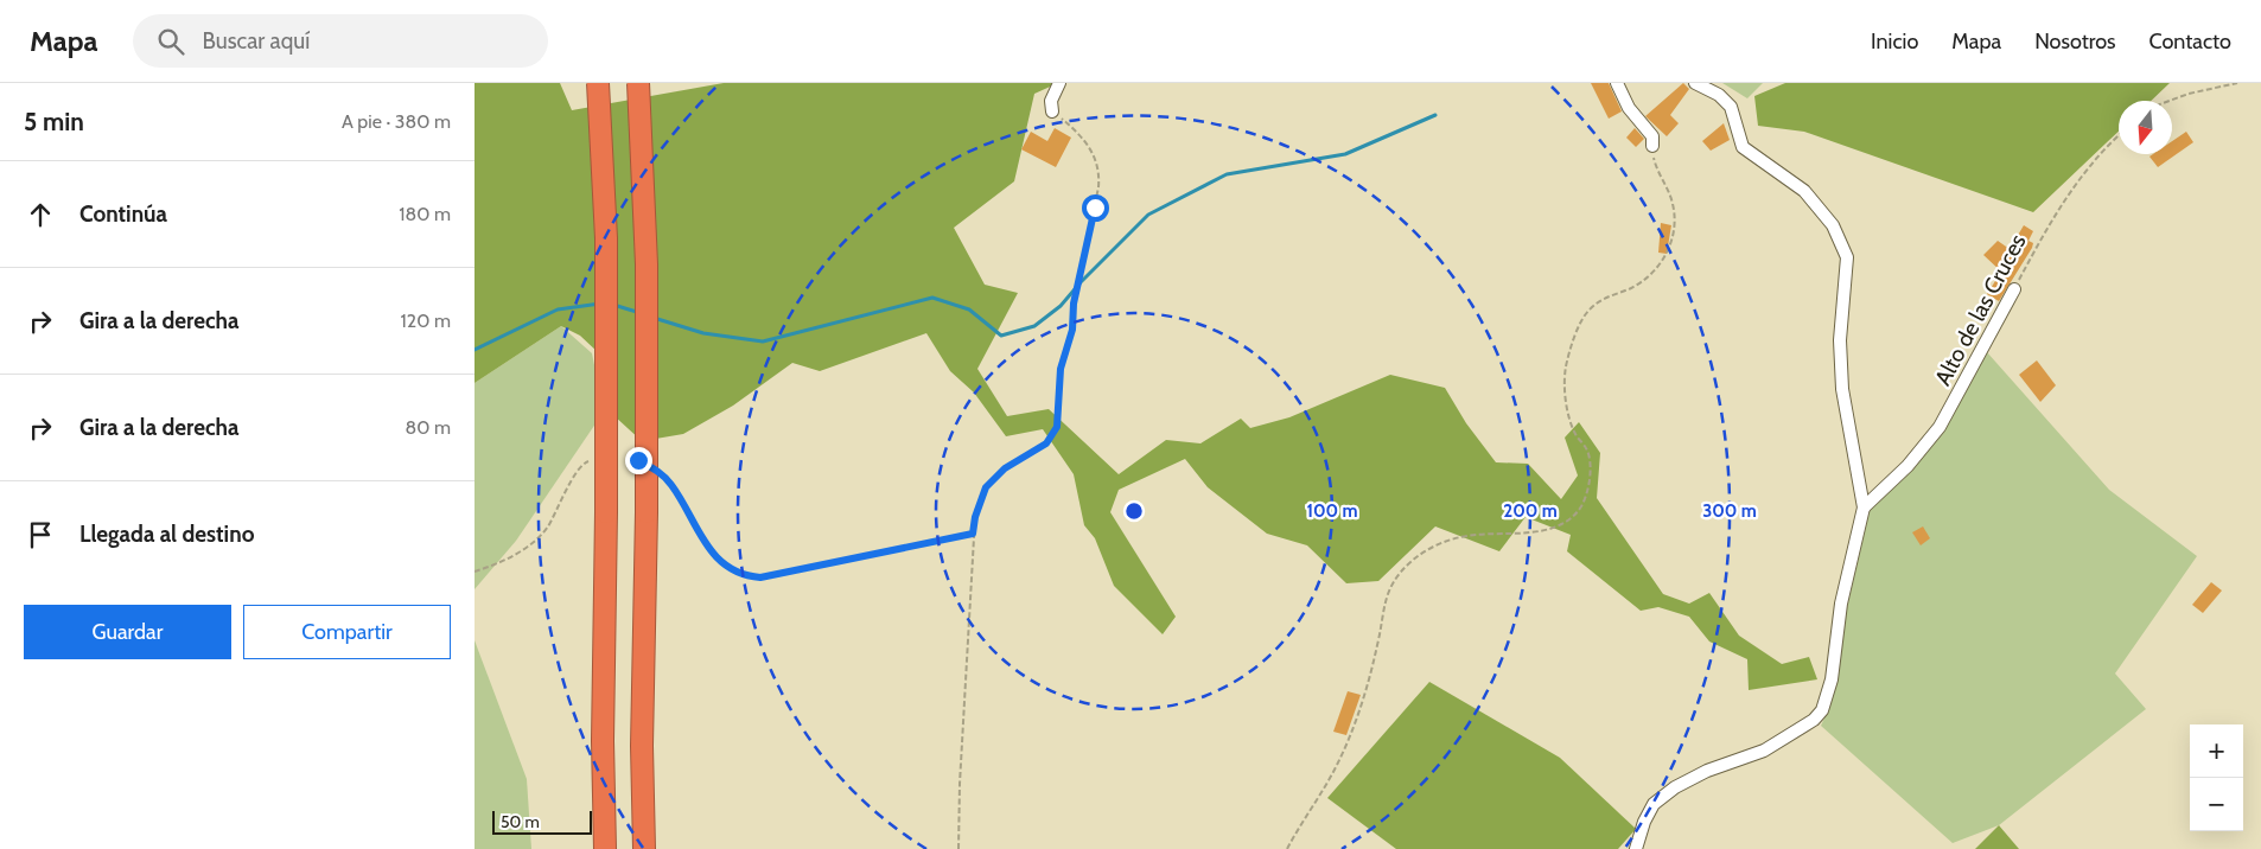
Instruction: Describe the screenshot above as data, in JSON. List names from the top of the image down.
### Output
{
  "streets": {
    "street": ["Alto de las Cruces"]
  },
  "scale_bar": "50 m",
  "north": "bottom",
  "page": {
    "header": "Mapa",
    "search": "Buscar aquí",
    "nav": [
      "Inicio",
      "Mapa",
      "Nosotros",
      "Contacto"
    ],
    "heading": ["5 min", "A pie · 380 m"],
    "list": [
      ["Continúa", "180 m"],
      ["Gira a la derecha", "120 m"],
      ["Gira a la derecha", "80 m"],
      "Llegada al destino"
    ],
    "buttons": ["Guardar", "Compartir"],
    "map_buttons": ["+", "−"],
    "scale": "50 m"
  },
  "rings": ["100 m", "200 m", "300 m"]
}
